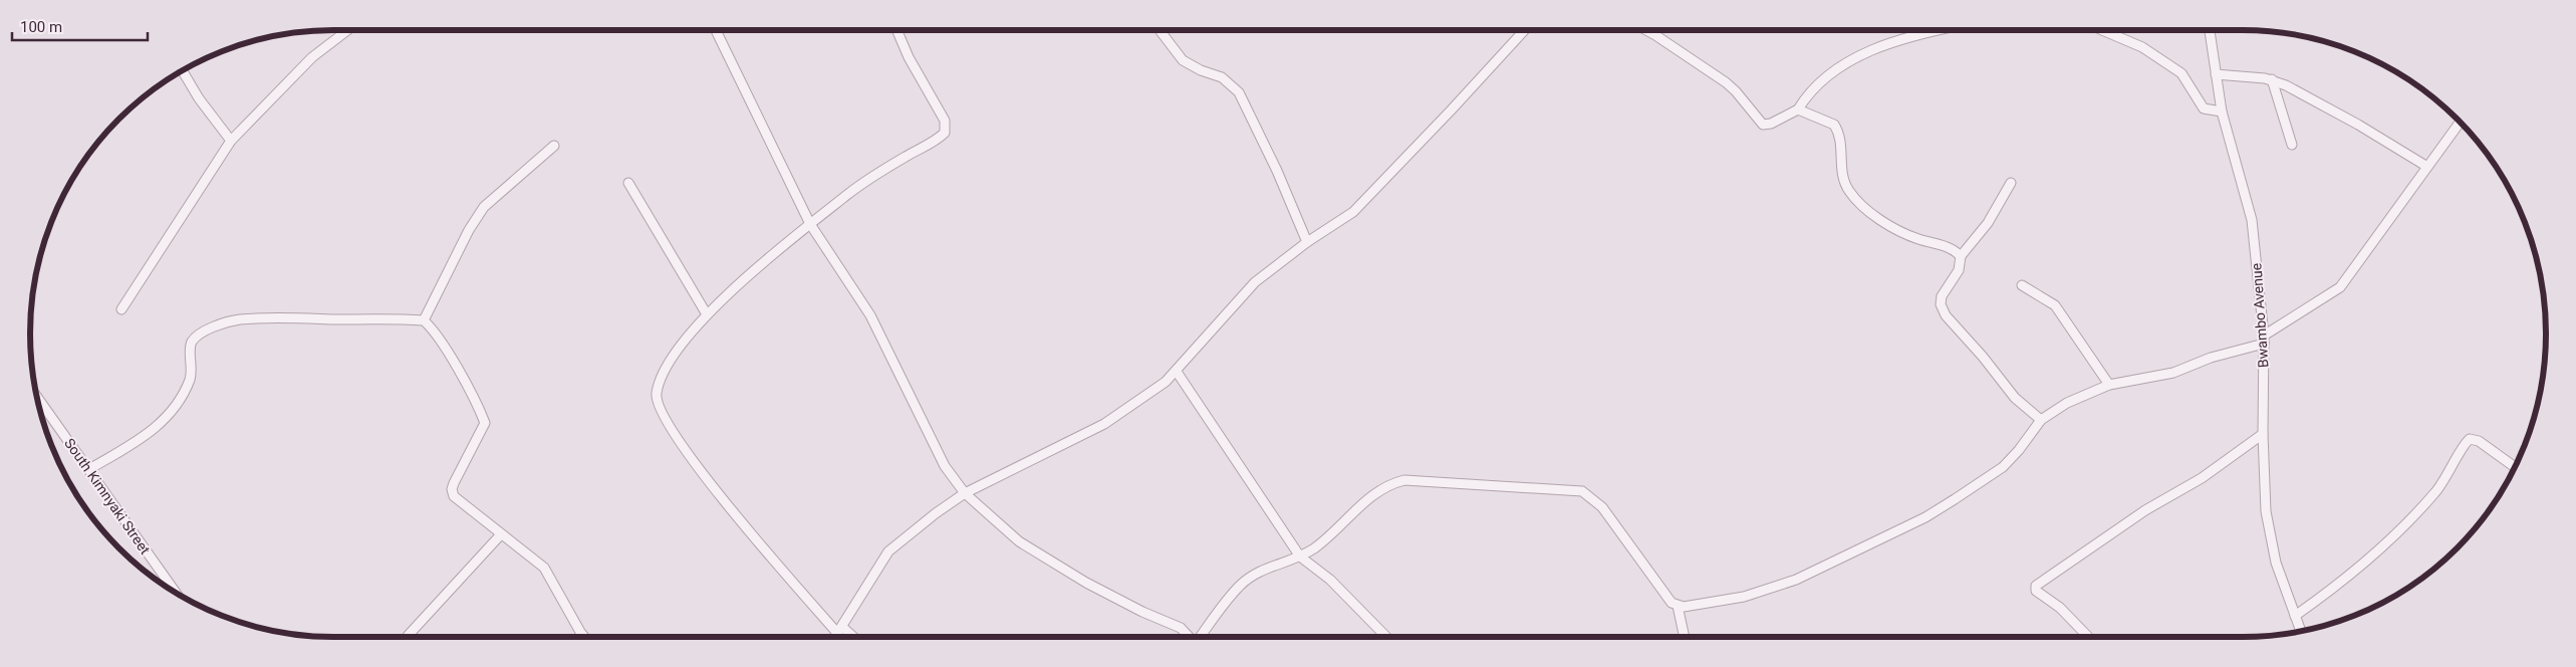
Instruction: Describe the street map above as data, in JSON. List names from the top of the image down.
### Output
{
  "streets": {
    "street": ["Bwambo Avenue", "South Kimnyaki Street"]
  },
  "scale_bar": "100 m"
}
